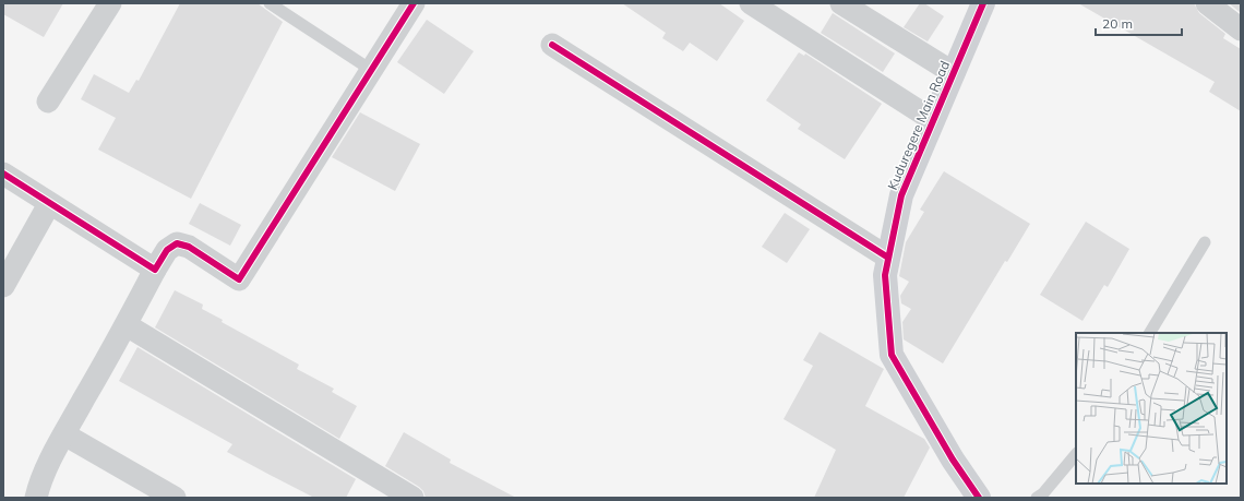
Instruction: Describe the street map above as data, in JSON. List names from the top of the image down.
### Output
{
  "streets": {
    "street": ["Kuduregere Main Road"]
  },
  "scale_bar": "20 m"
}
